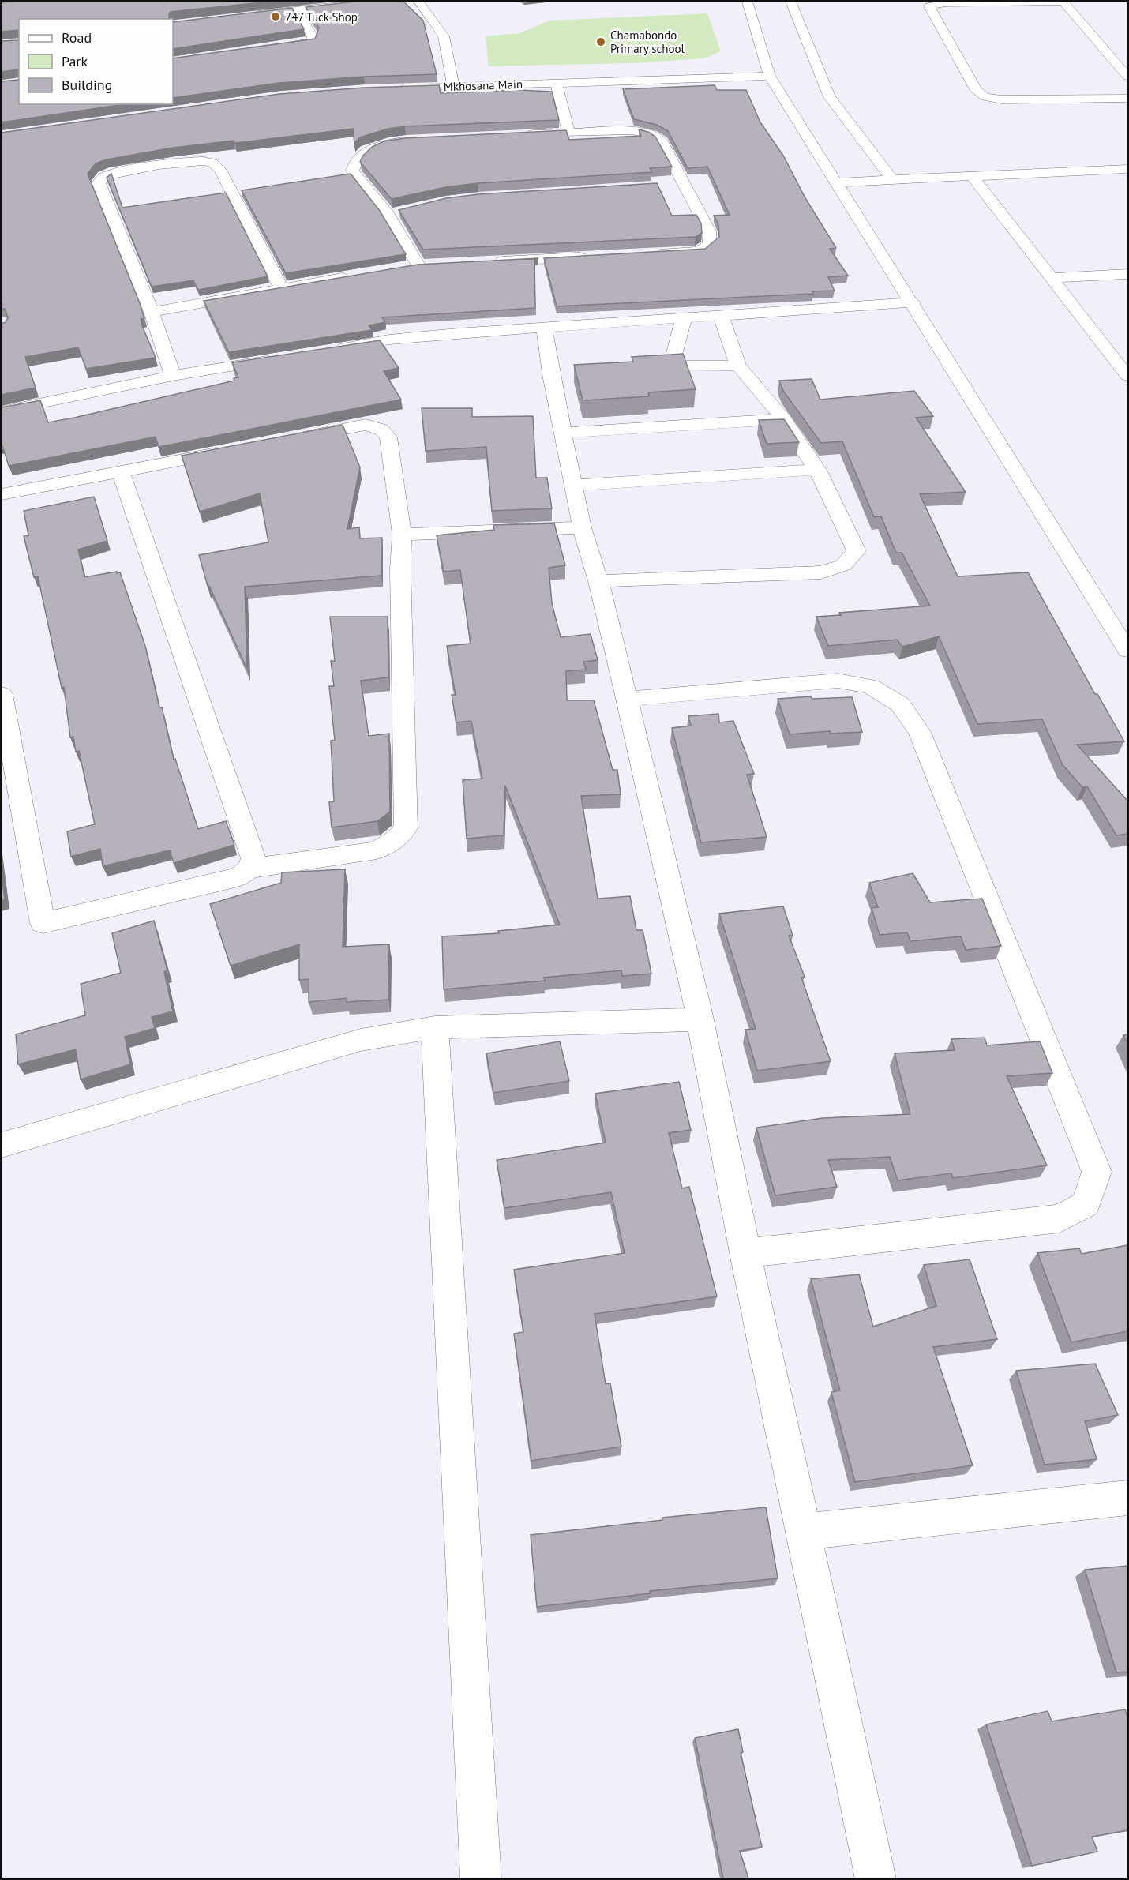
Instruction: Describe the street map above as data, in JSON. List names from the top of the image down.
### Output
{
  "streets": {
    "street": ["Mkhosana Main"]
  },
  "places": ["747 Tuck Shop", "Chamabondo Primary school"],
  "legend": ["Road", "Park", "Building"]
}
